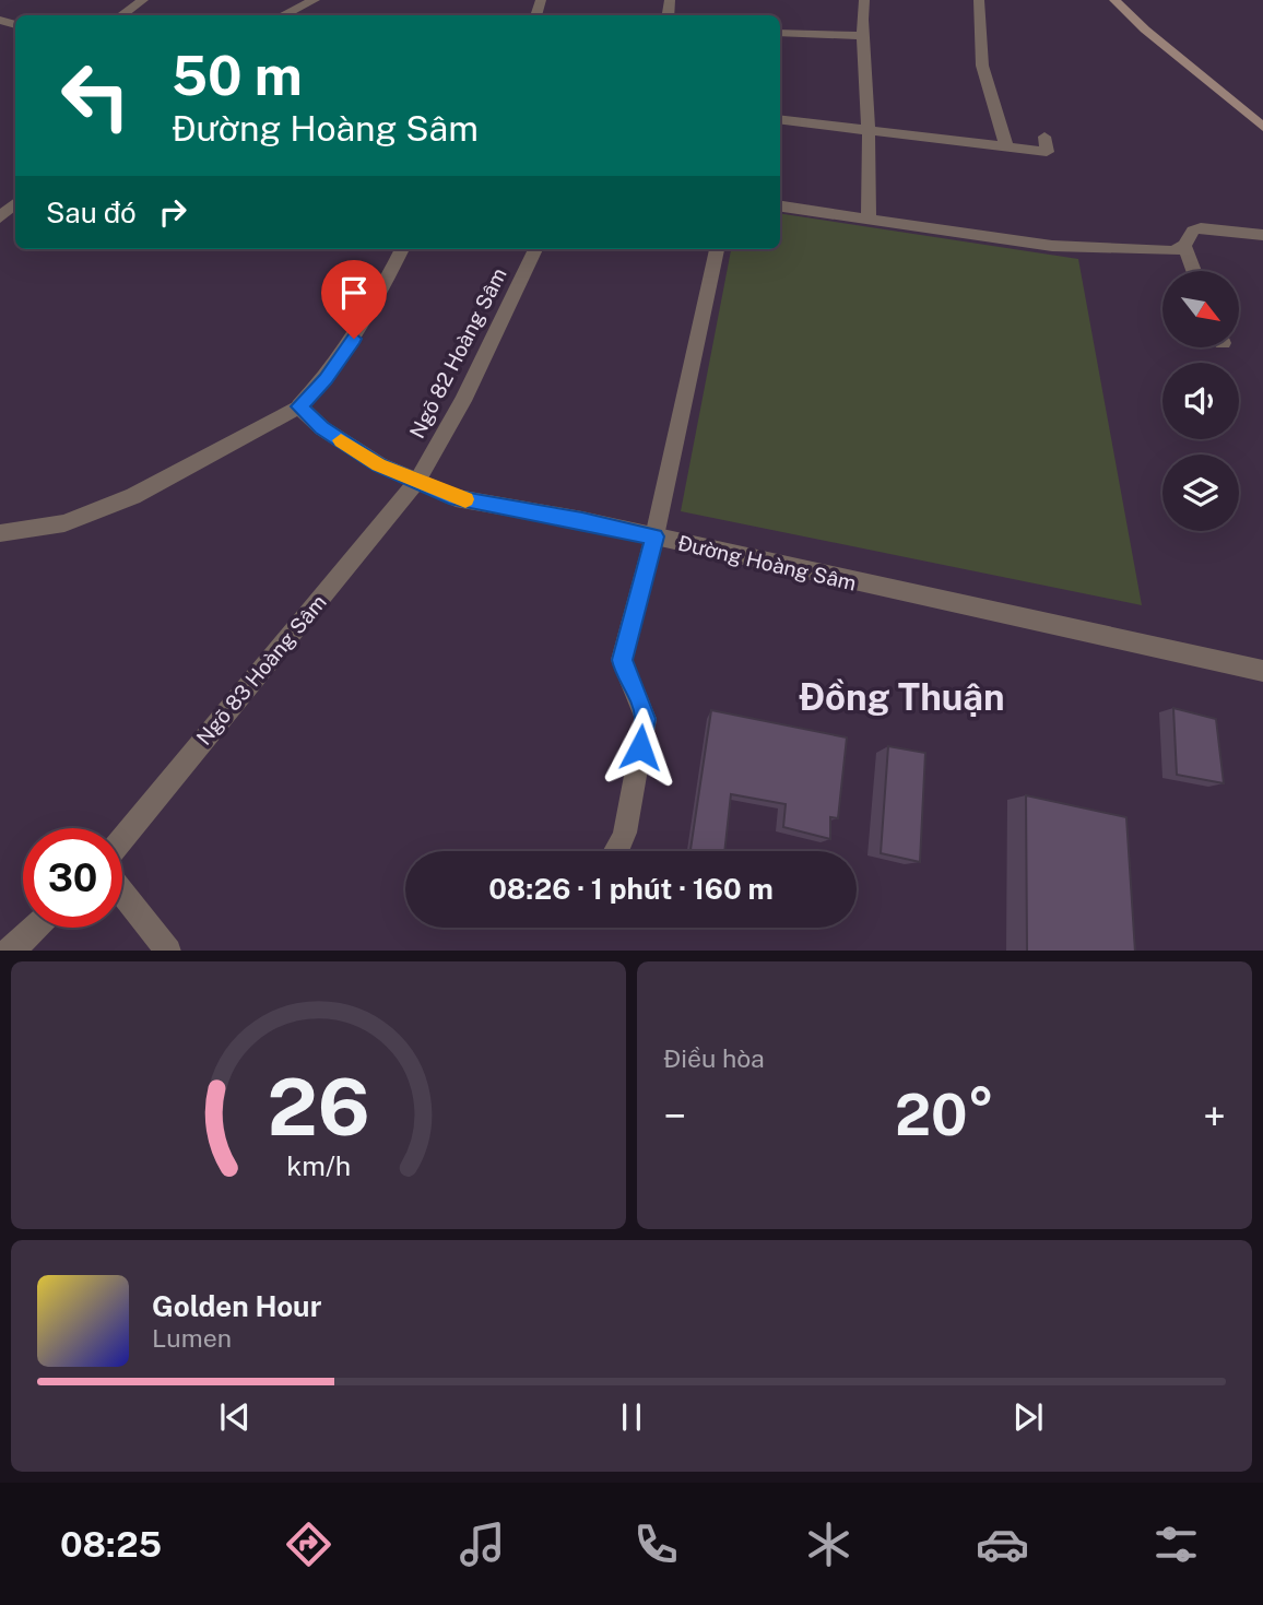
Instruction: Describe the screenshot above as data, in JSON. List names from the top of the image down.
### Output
{
  "streets": {
    "street": ["Ngõ 82 Hoàng Sâm", "Đường Hoàng Sâm", "Ngõ 83 Hoàng Sâm"]
  },
  "crossings": [
    ["Ngõ 82 Hoàng Sâm", "Đường Hoàng Sâm"],
    ["Ngõ 82 Hoàng Sâm", "Ngõ 83 Hoàng Sâm"],
    ["Đường Hoàng Sâm", "Ngõ 83 Hoàng Sâm"]
  ],
  "districts": ["Đồng Thuận"],
  "north": "bottom right",
  "page": {
    "turn": ["50 m", "Đường Hoàng Sâm"],
    "then": "Sau đó",
    "limit": "30",
    "trip": "08:26 · 1 phút · 160 m",
    "tile": "Điều hòa",
    "heat": ["−", "20°", "+"],
    "song": ["Golden Hour", "Lumen"],
    "tabs": "08:25",
    "gauge": ["26", "km/h"]
  }
}
